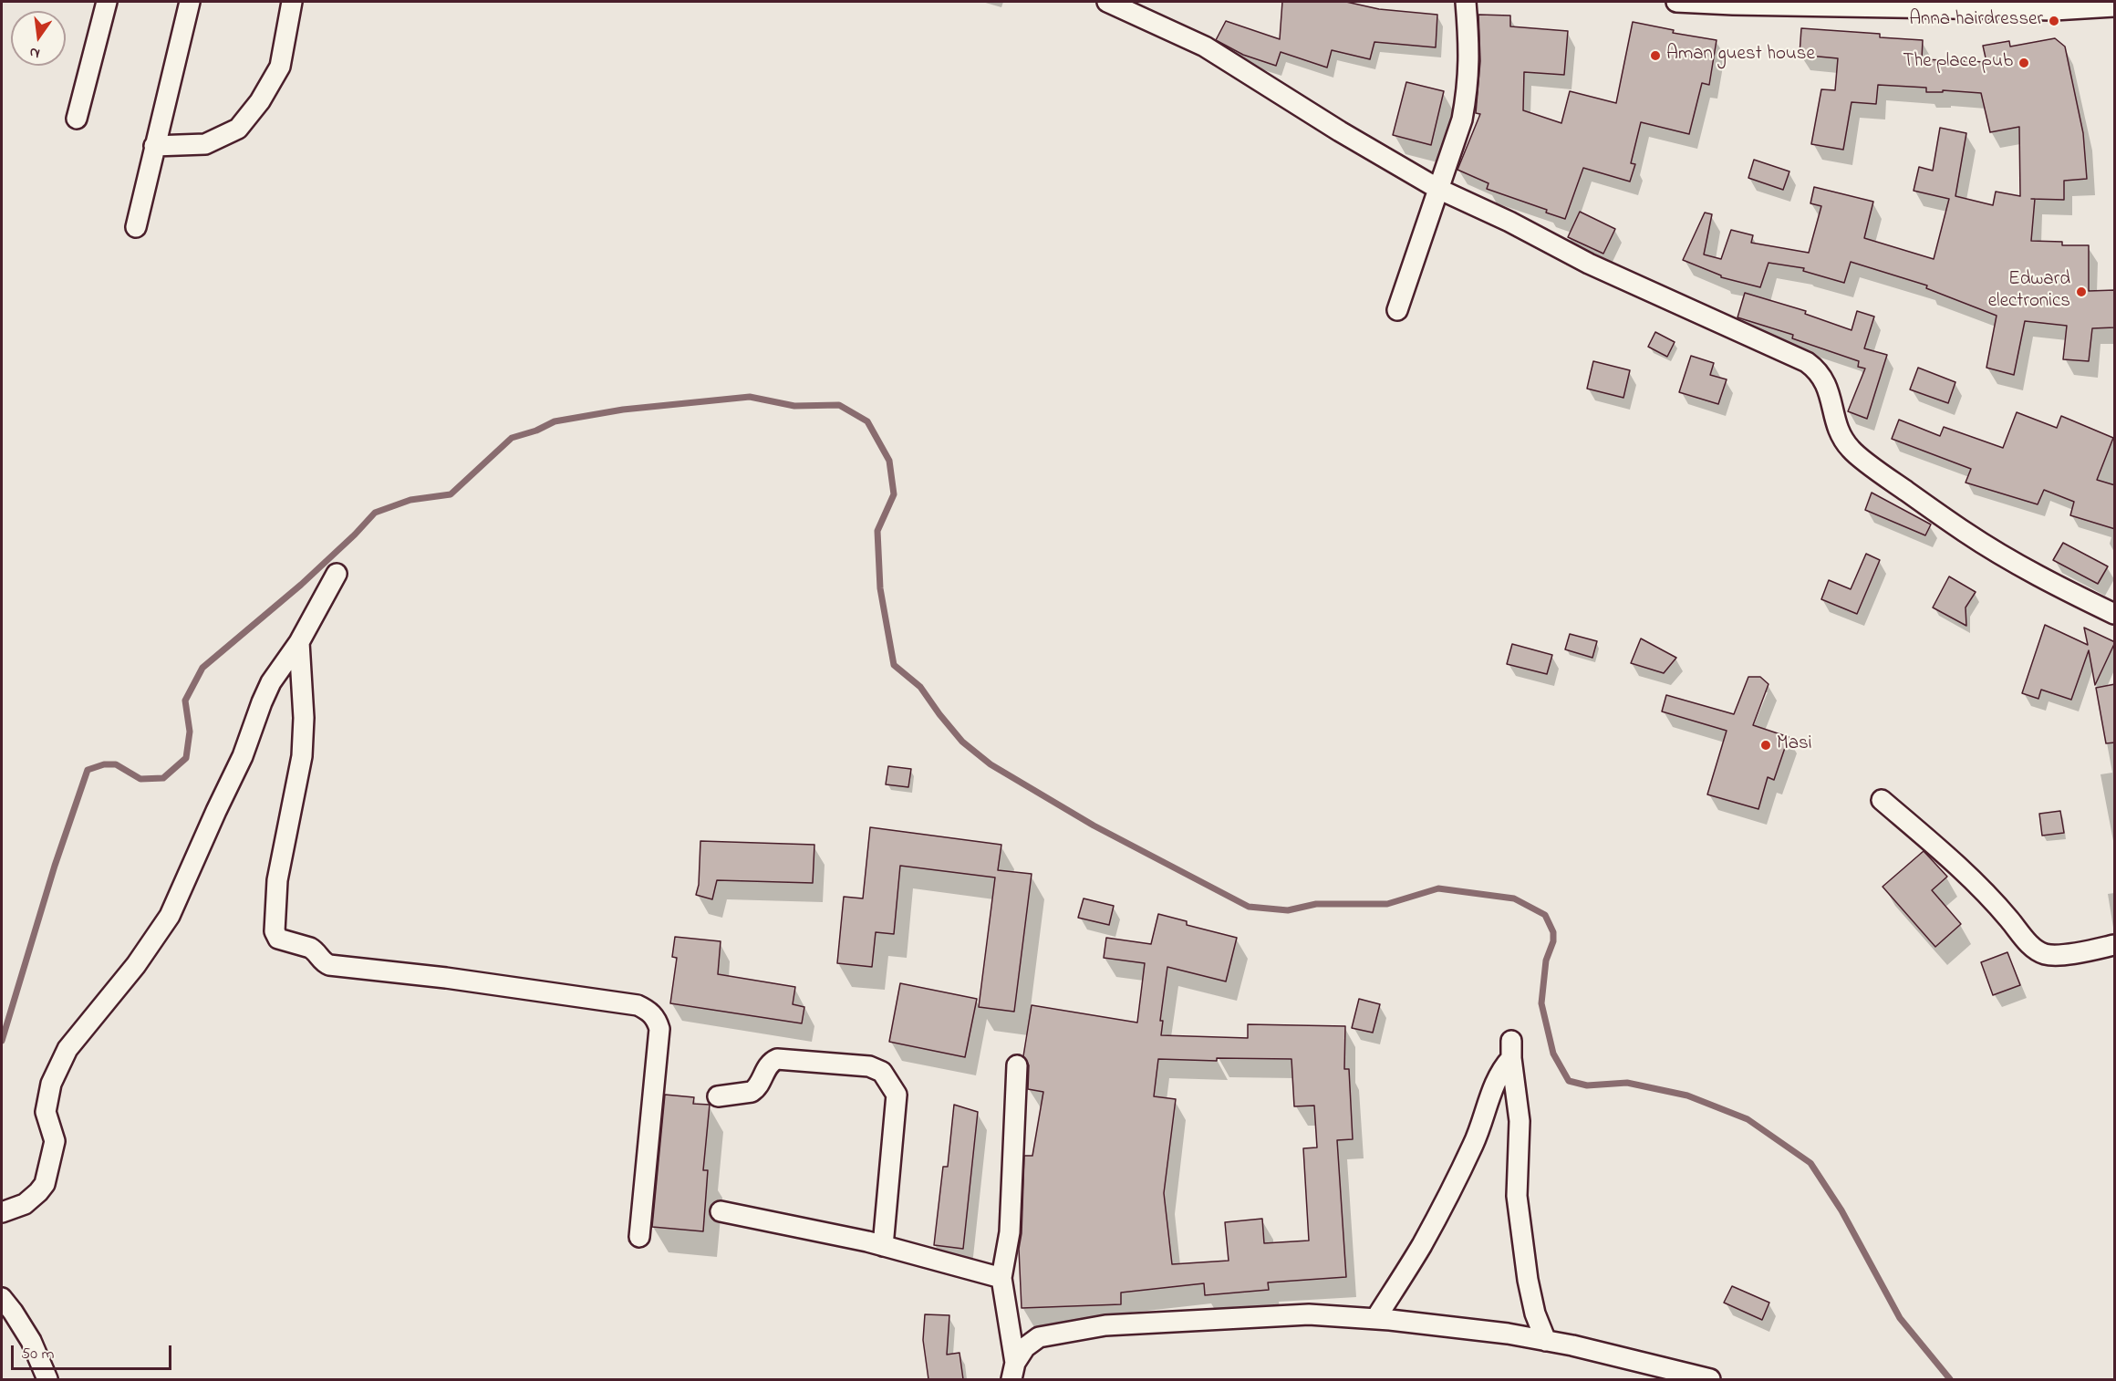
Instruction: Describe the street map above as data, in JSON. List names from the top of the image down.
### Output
{
  "places": [
    "Anna hairdresser",
    "Aman guest house",
    "The place pub",
    "Edward electronics",
    "Masi"
  ],
  "scale_bar": "50 m",
  "north": "bottom"
}
